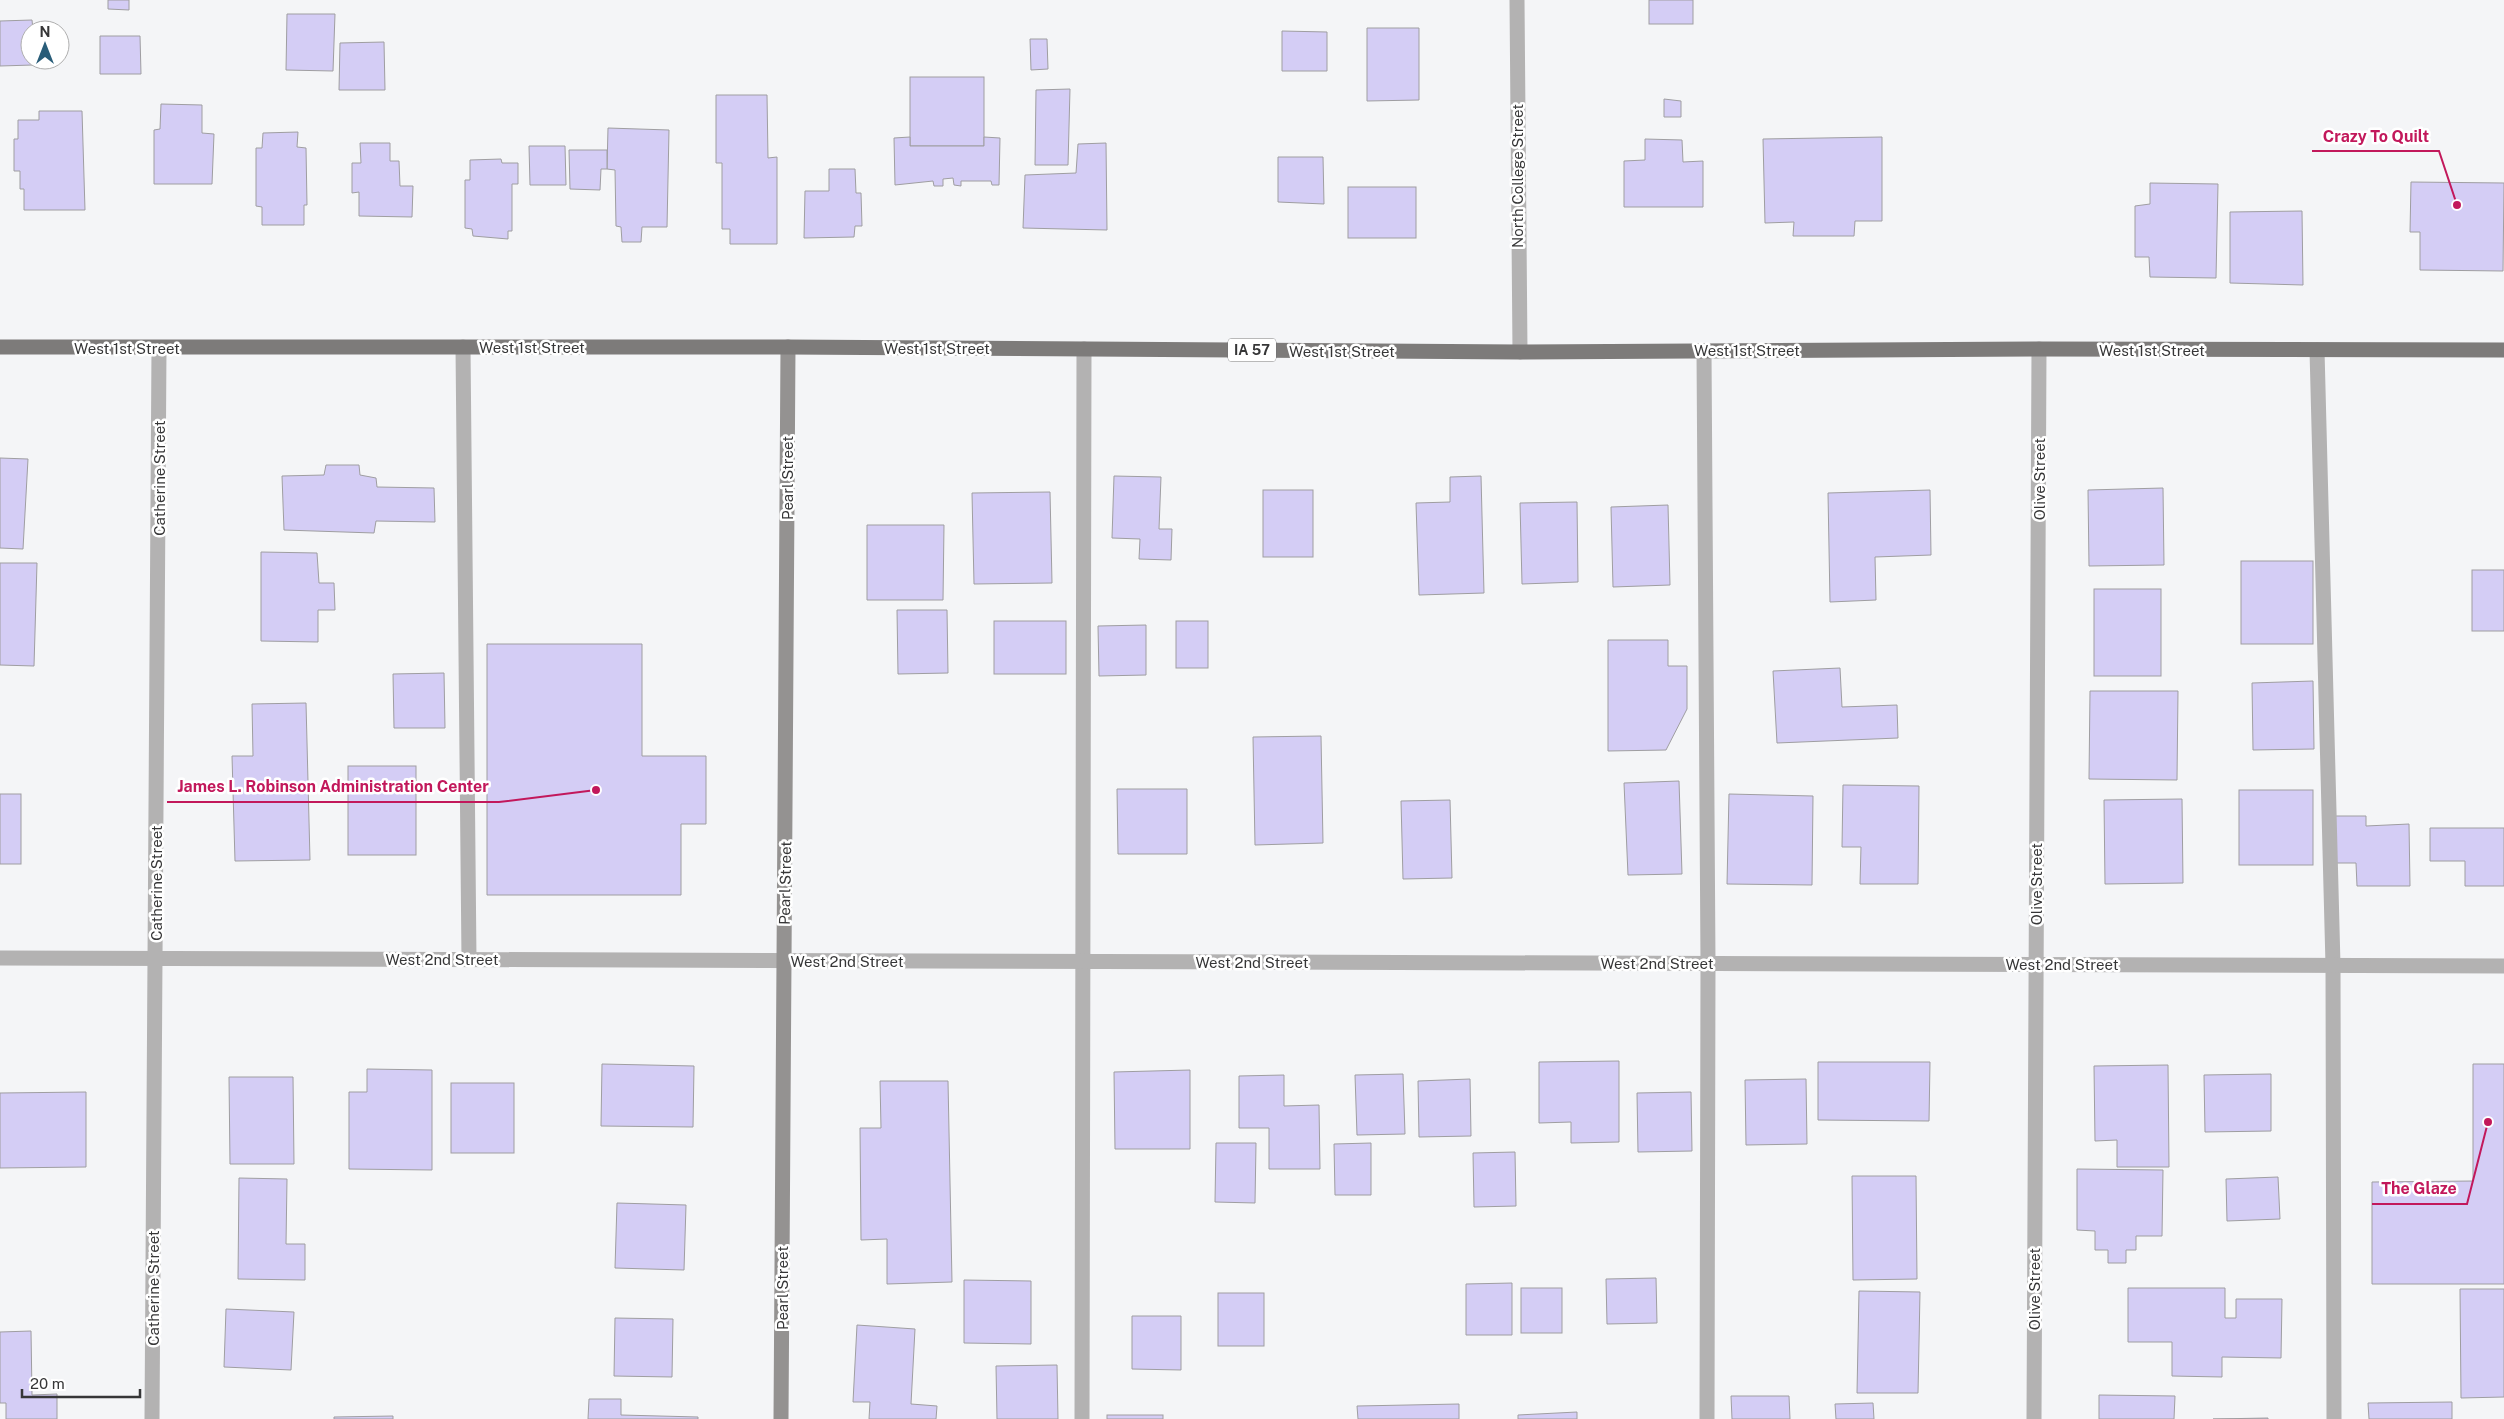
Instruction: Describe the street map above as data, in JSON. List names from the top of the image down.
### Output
{
  "streets": {
    "main road": ["West 1st Street", "IA 57"],
    "street": [
      "North College Street",
      "Catherine Street",
      "Pearl Street",
      "Olive Street",
      "West 2nd Street"
    ]
  },
  "crossings": [
    ["North College Street", "West 1st Street"],
    ["West 1st Street", "Catherine Street"],
    ["West 1st Street", "Pearl Street"],
    ["West 1st Street", "Olive Street"],
    ["Catherine Street", "West 2nd Street"],
    ["Pearl Street", "West 2nd Street"],
    ["Olive Street", "West 2nd Street"]
  ],
  "places": ["Crazy To Quilt", "James L. Robinson Administration Center", "The Glaze"],
  "scale_bar": "20 m",
  "north": "top"
}
